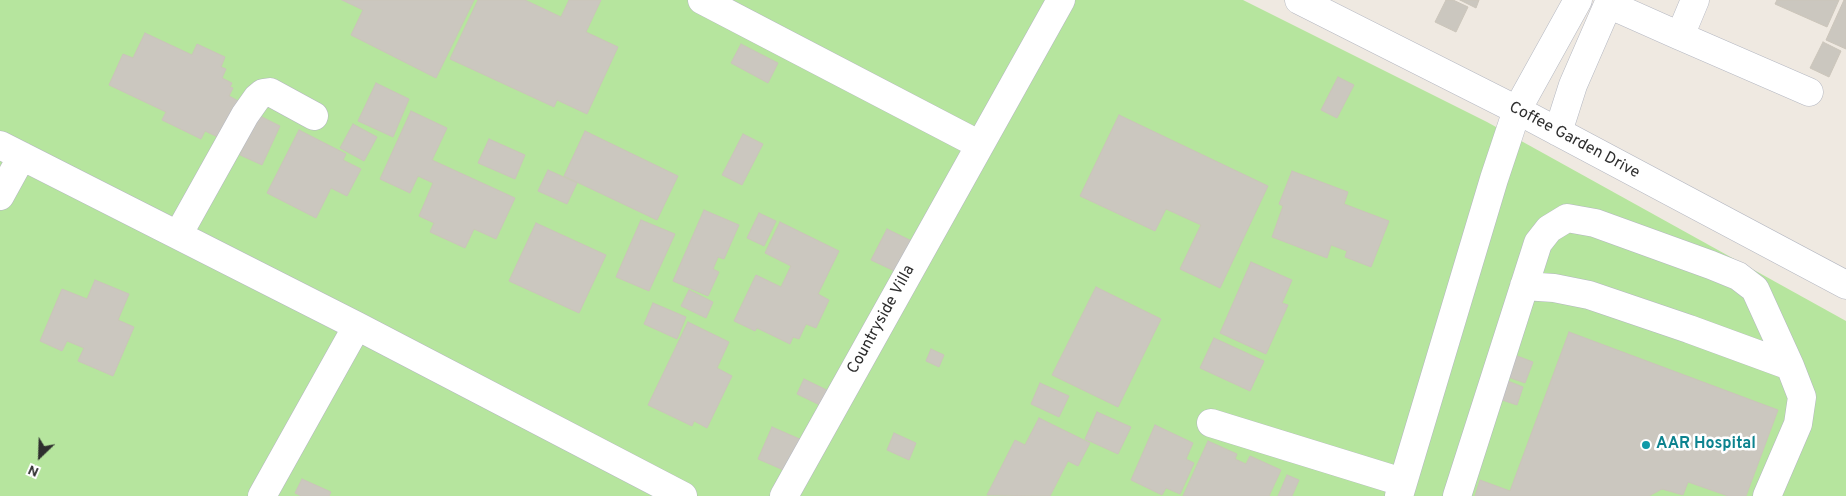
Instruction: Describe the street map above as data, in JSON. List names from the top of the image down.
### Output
{
  "streets": {
    "street": ["Coffee Garden Drive", "Countryside Villa"]
  },
  "places": ["AAR Hospital"],
  "north": "bottom left"
}
